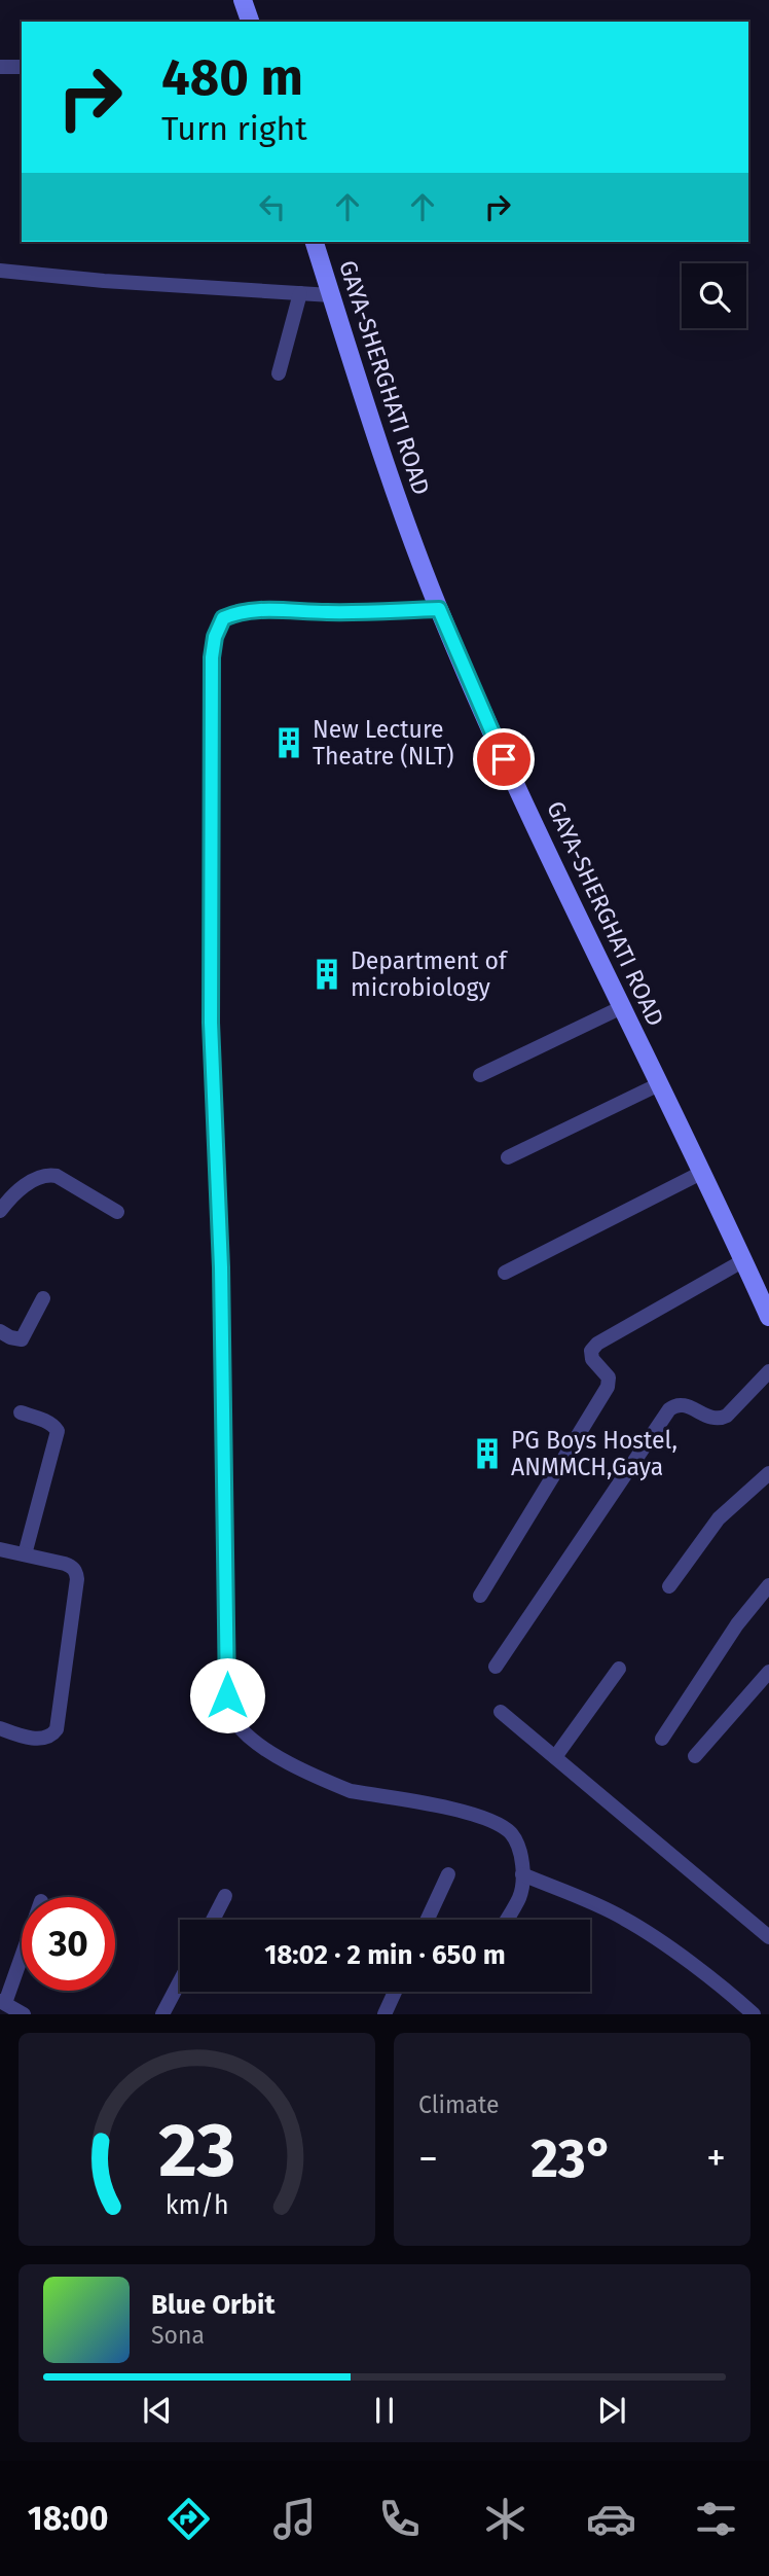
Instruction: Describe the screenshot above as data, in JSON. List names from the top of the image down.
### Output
{
  "streets": {
    "main road": ["GAYA-SHERGHATI ROAD"]
  },
  "places": {
    "building": ["New Lecture Theatre (NLT)", "Department of microbiology", "PG Boys Hostel, ANMMCH,Gaya"]
  },
  "page": {
    "turn": ["480 m", "Turn right"],
    "limit": "30",
    "trip": "18:02 · 2 min · 650 m",
    "tile": "Climate",
    "heat": ["−", "23°", "+"],
    "song": ["Blue Orbit", "Sona"],
    "tabs": "18:00",
    "gauge": ["23", "km/h"]
  }
}
